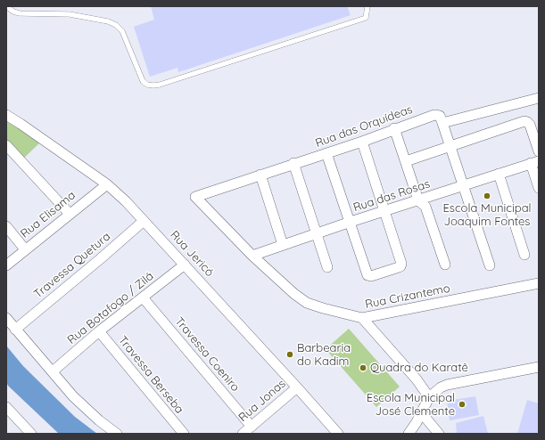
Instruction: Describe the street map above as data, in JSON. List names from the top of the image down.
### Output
{
  "streets": {
    "street": [
      "Rua das Orquídeas",
      "Rua das Rosas",
      "Rua Elisama",
      "Rua Jericó",
      "Travessa Quetura",
      "Rua Crizantemo",
      "Rua Botafogo / Zilá",
      "Travessa Coeniro",
      "Travessa Berseba",
      "Rua Jonas"
    ]
  },
  "crossings": [
    ["Rua das Orquídeas", "Rua Crizantemo"],
    ["Rua das Rosas", "Rua Crizantemo"],
    ["Rua Elisama", "Rua Jericó"],
    ["Rua Jericó", "Travessa Quetura"],
    ["Rua Jericó", "Rua Botafogo / Zilá"],
    ["Rua Jericó", "Rua Jonas"],
    ["Rua Botafogo / Zilá", "Travessa Coeniro"],
    ["Rua Botafogo / Zilá", "Travessa Berseba"],
    ["Travessa Coeniro", "Rua Jonas"]
  ],
  "places": [
    "Escola Municipal Joaquim Fontes",
    "Barbearia do Kadim",
    "Quadra do Karatê",
    "Escola Municipal José Clemente"
  ]
}
